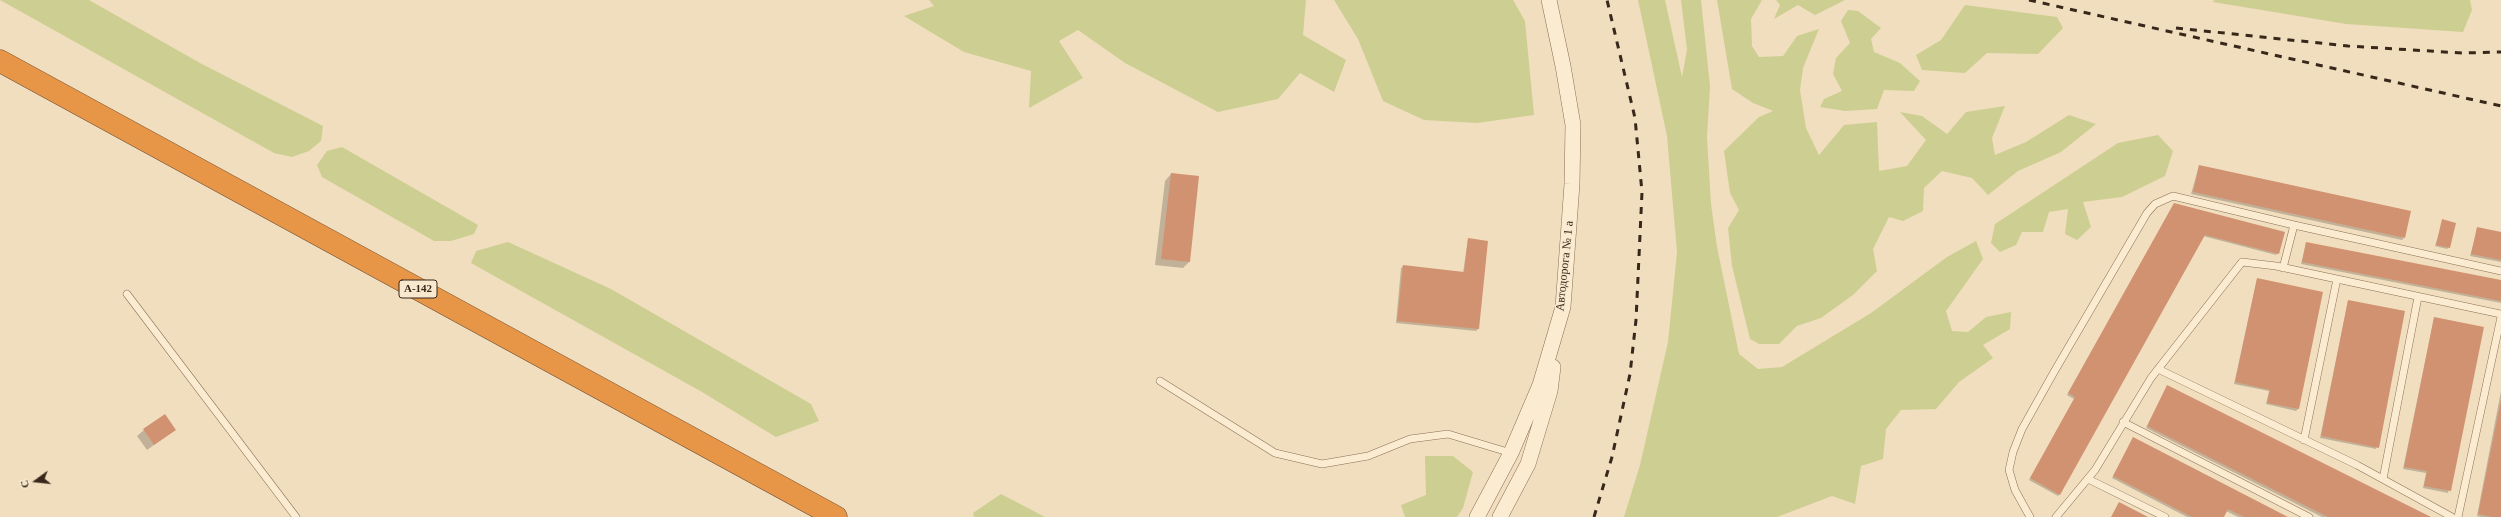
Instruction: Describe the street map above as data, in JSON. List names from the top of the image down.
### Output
{
  "streets": {
    "highway": ["А-142"],
    "street": ["Автодорога № 1 а"]
  },
  "north": "left"
}
